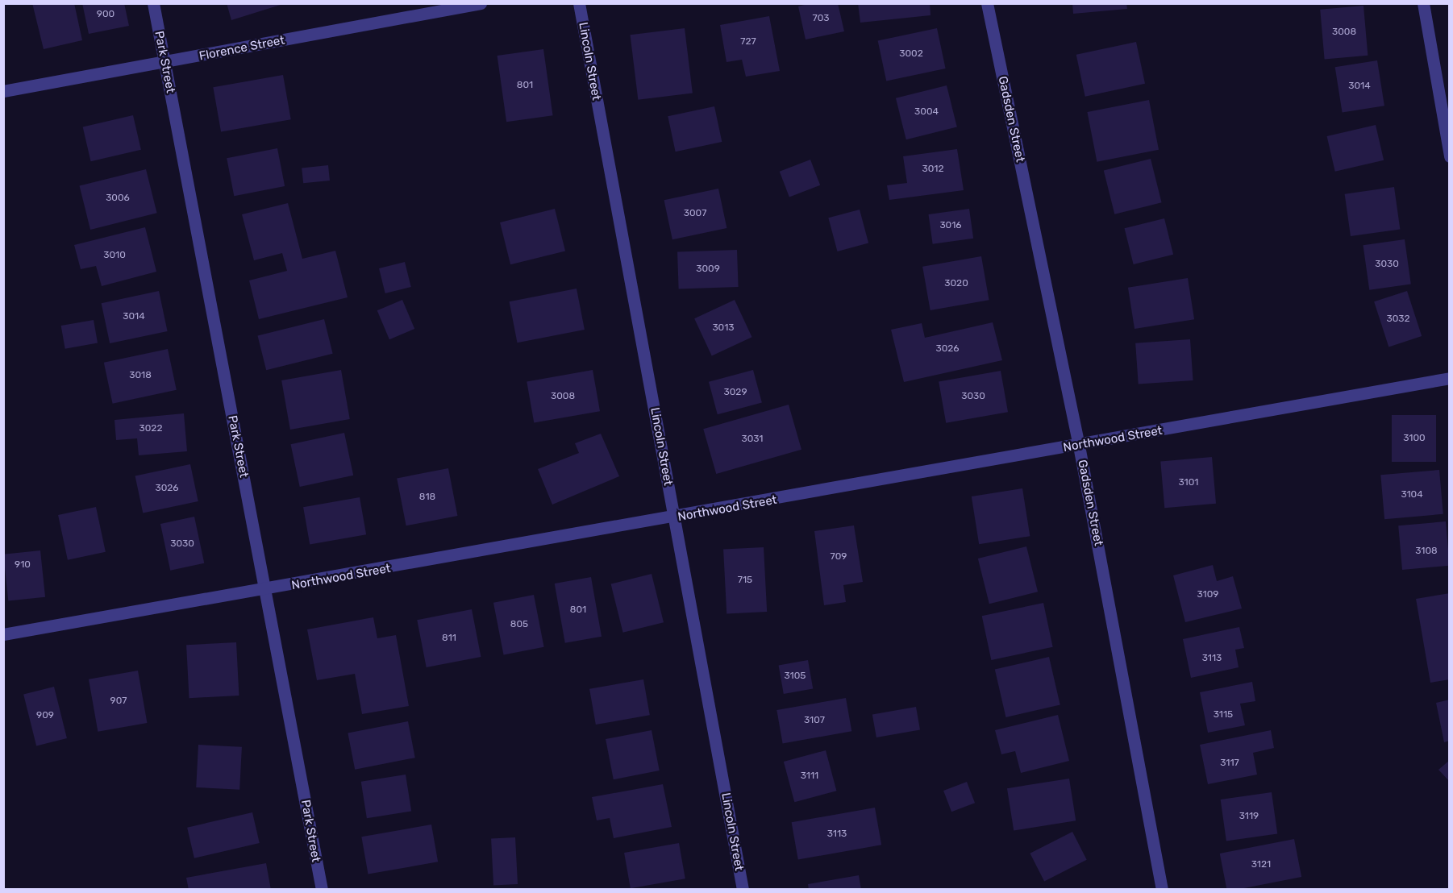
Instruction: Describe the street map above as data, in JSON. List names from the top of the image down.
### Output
{
  "streets": {
    "street": [
      "Florence Street",
      "Lincoln Street",
      "Park Street",
      "Gadsden Street",
      "Northwood Street"
    ]
  },
  "crossings": [
    ["Florence Street", "Park Street"],
    ["Lincoln Street", "Northwood Street"],
    ["Park Street", "Northwood Street"],
    ["Gadsden Street", "Northwood Street"]
  ],
  "house_numbers": [
    "900",
    "703",
    "3008",
    "727",
    "3002",
    "801",
    "3014",
    "3004",
    "3012",
    "3006",
    "3007",
    "3016",
    "3010",
    "3030",
    "3009",
    "3020",
    "3014",
    "3032",
    "3013",
    "3026",
    "3018",
    "3029",
    "3008",
    "3030",
    "3022",
    "3100",
    "3031",
    "3101",
    "3026",
    "3104",
    "818",
    "3030",
    "3108",
    "709",
    "910",
    "715",
    "3109",
    "801",
    "805",
    "811",
    "3113",
    "3105",
    "907",
    "3115",
    "909",
    "3107",
    "3117",
    "3111",
    "3119",
    "3113",
    "3121"
  ]
}
